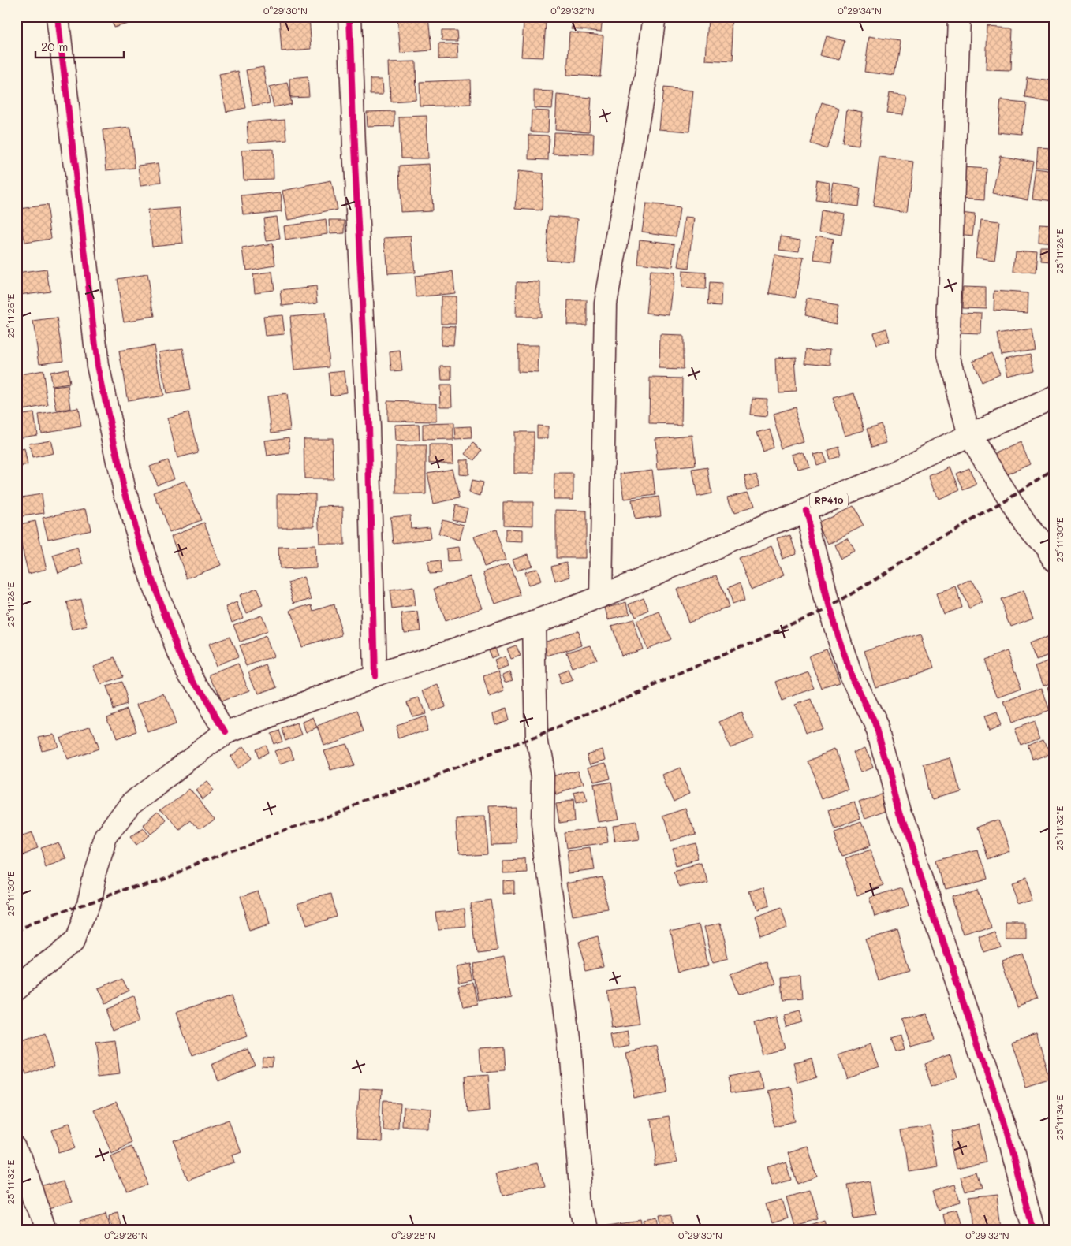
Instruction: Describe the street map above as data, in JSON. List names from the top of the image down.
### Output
{
  "streets": {
    "street": ["RP410"]
  },
  "scale_bar": "20 m",
  "coordinates": [
    "0°29'30\"N",
    "0°29'32\"N",
    "0°29'34\"N",
    "25°11'28\"E",
    "25°11'26\"E",
    "25°11'30\"E",
    "25°11'32\"E",
    "25°11'34\"E",
    "0°29'26\"N",
    "0°29'28\"N"
  ]
}
